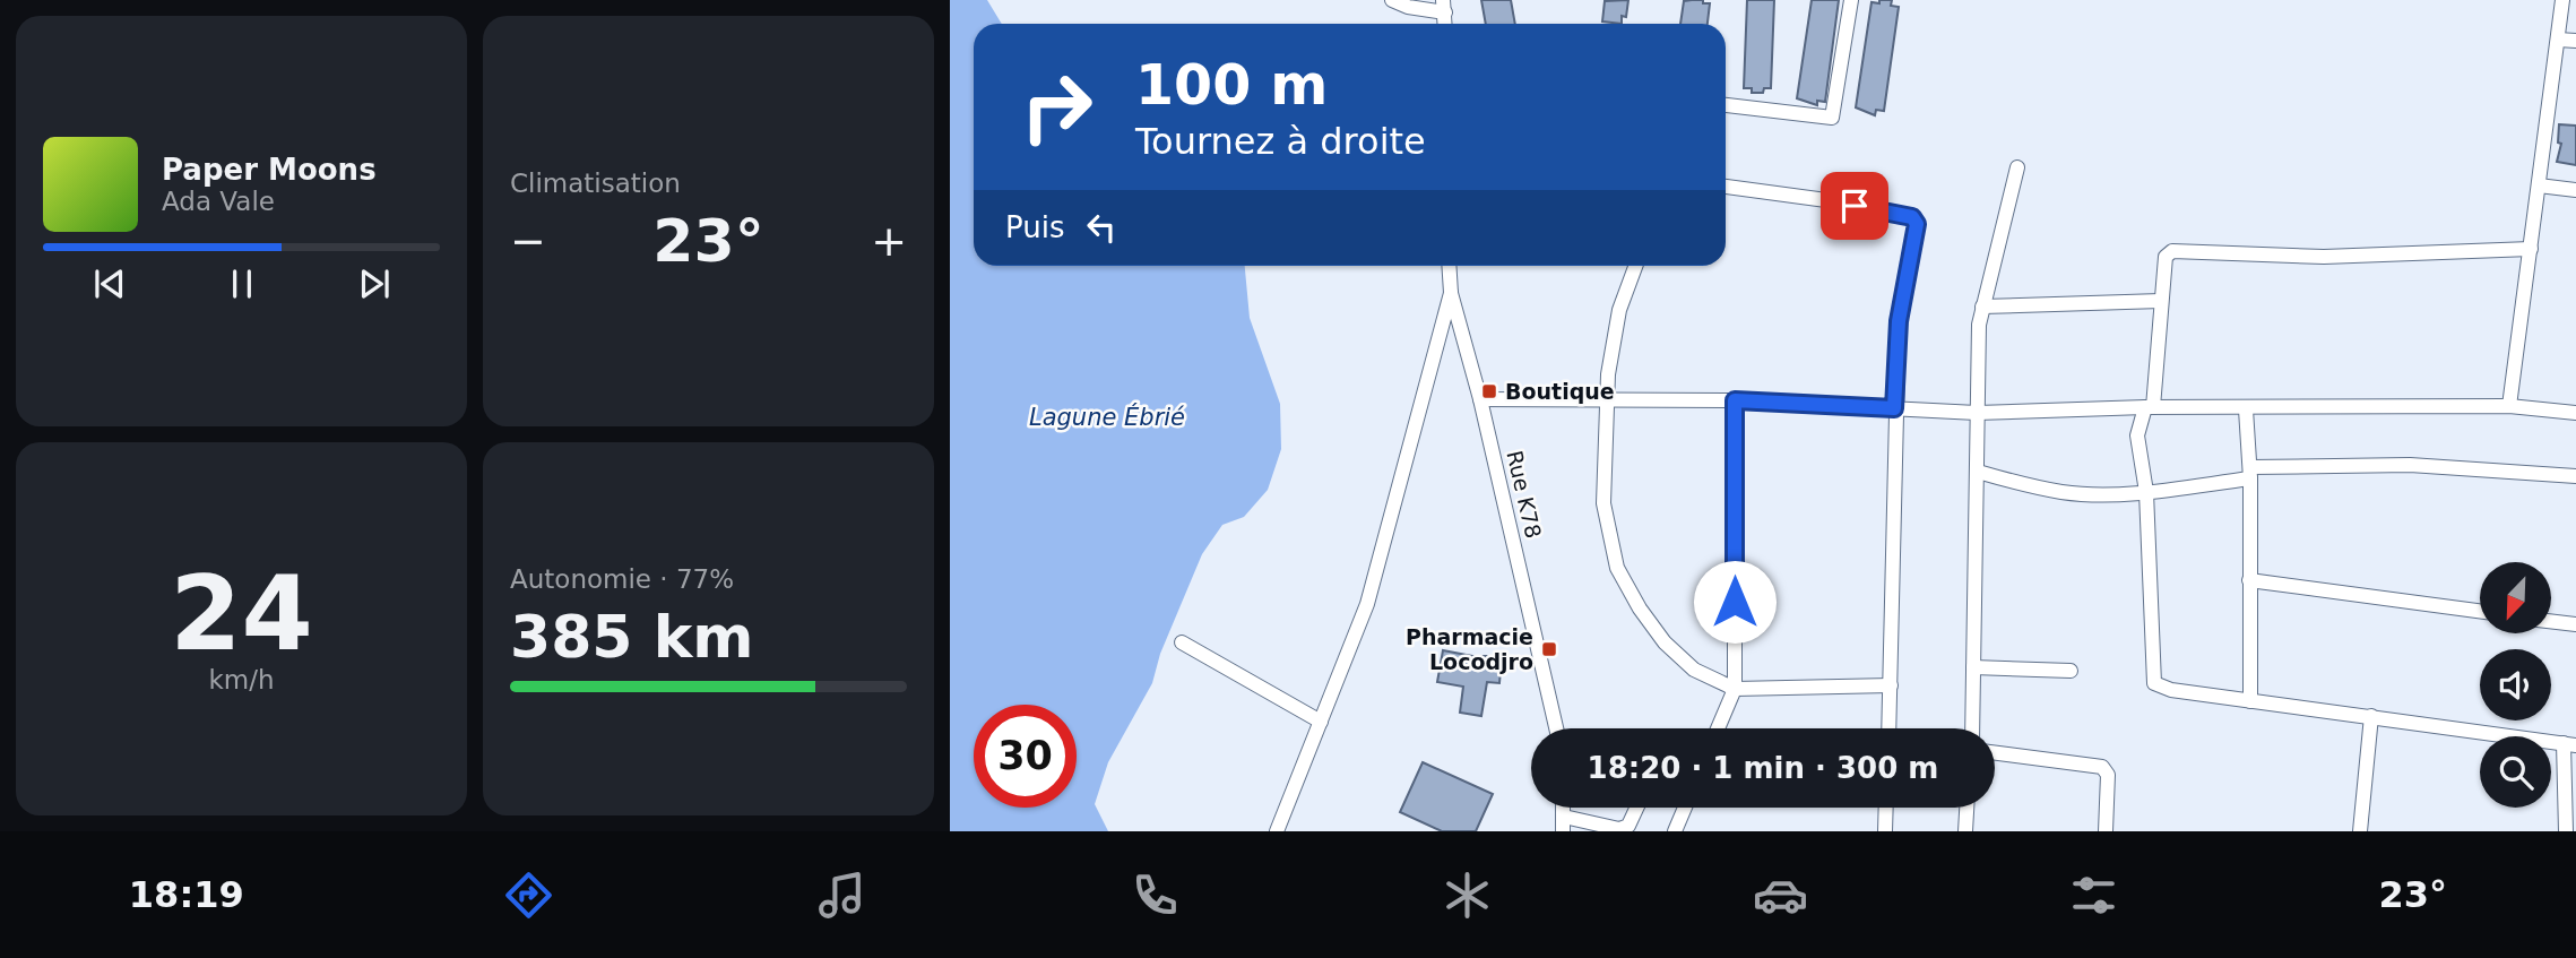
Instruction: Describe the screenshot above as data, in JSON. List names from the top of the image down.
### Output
{
  "streets": {
    "street": ["Rue K78"]
  },
  "water": ["Lagune Ébrié"],
  "places": {
    "transit": ["Boutique", "Pharmacie Locodjro"]
  },
  "north": "bottom left",
  "page": {
    "tile": [
      "Climatisation",
      ["24", "km/h"],
      ["Autonomie · 77%", "385 km"]
    ],
    "turn": ["100 m", "Tournez à droite"],
    "song": ["Paper Moons", "Ada Vale"],
    "then": "Puis",
    "heat": ["−", "23°", "+"],
    "limit": "30",
    "trip": "18:20 · 1 min · 300 m",
    "tabs": ["18:19", "23°"]
  }
}
